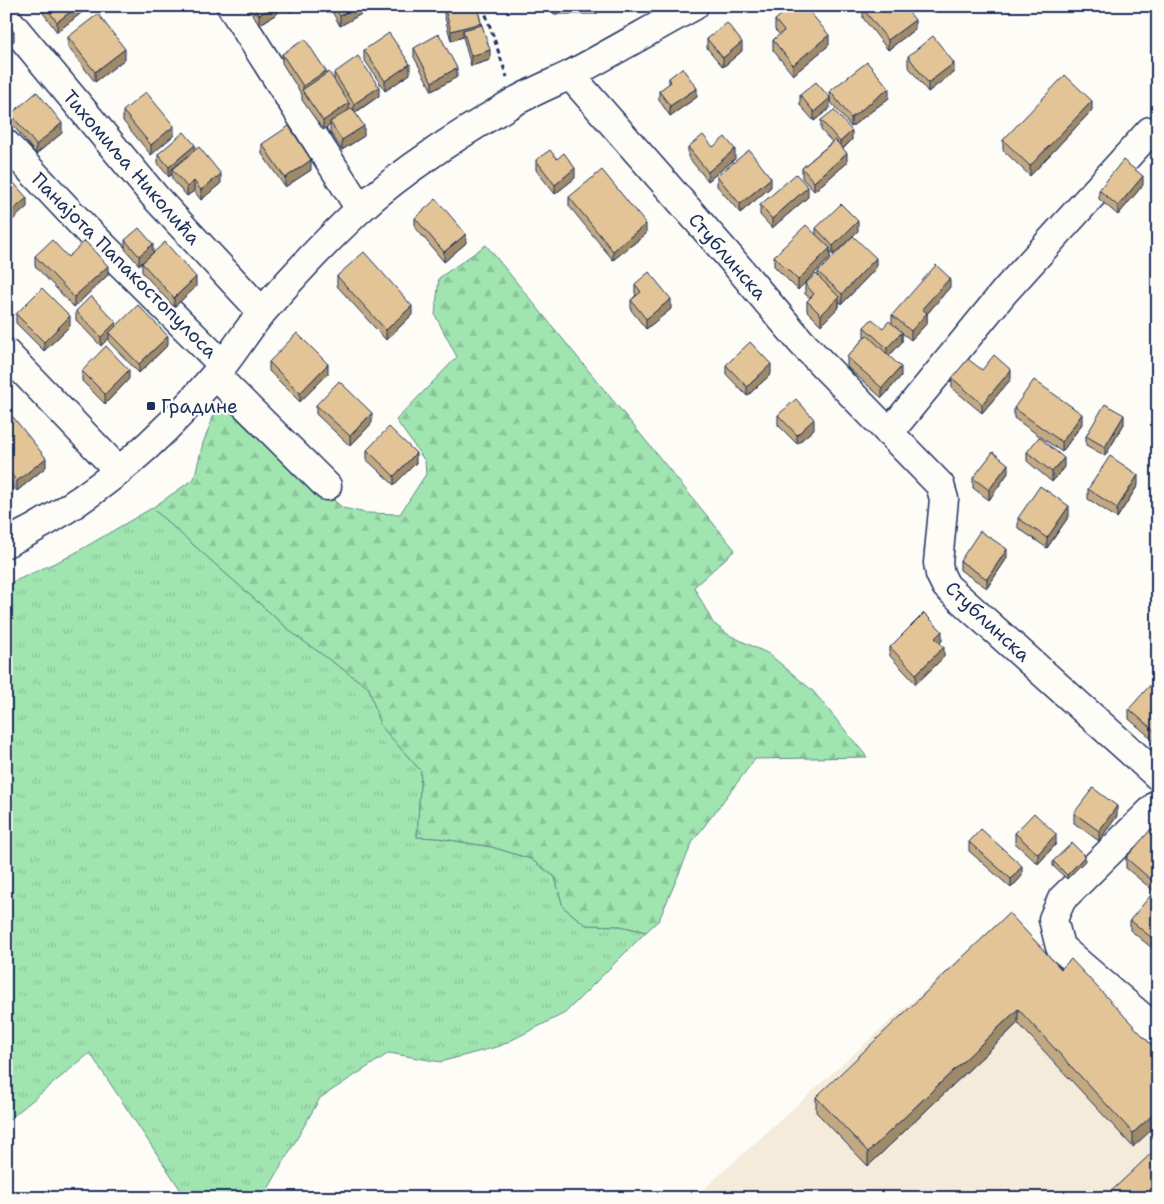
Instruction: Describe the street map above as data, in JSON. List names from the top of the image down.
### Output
{
  "streets": {
    "street": ["Тихомиља Николића", "Стублинска", "Панајота Папакостопулоса"]
  },
  "places": {
    "transit": ["Градине"]
  }
}
